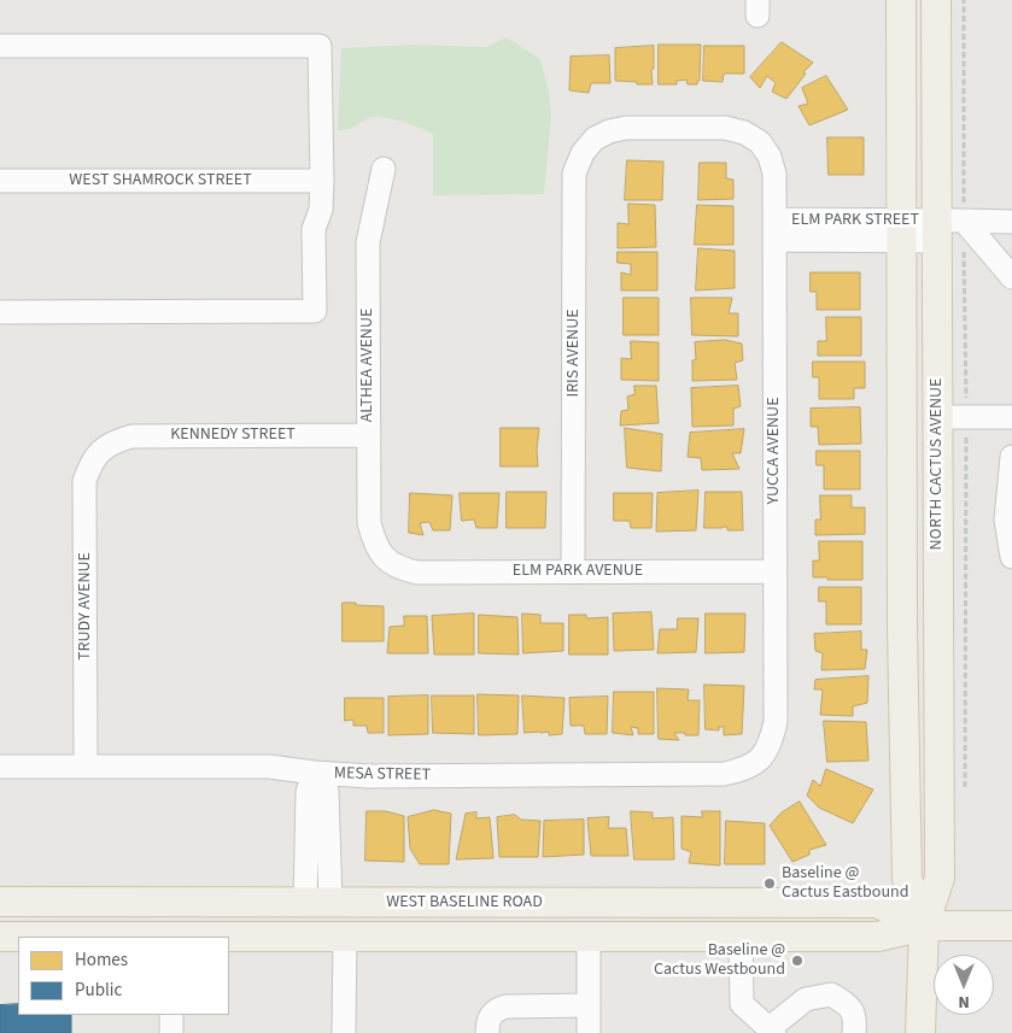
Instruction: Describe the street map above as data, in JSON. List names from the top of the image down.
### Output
{
  "streets": {
    "main road": ["NORTH CACTUS AVENUE", "WEST BASELINE ROAD"],
    "street": [
      "WEST SHAMROCK STREET",
      "ELM PARK STREET",
      "IRIS AVENUE",
      "ALTHEA AVENUE",
      "KENNEDY STREET",
      "YUCCA AVENUE",
      "ELM PARK AVENUE",
      "TRUDY AVENUE",
      "MESA STREET"
    ]
  },
  "crossings": [
    ["ELM PARK STREET", "YUCCA AVENUE"],
    ["ELM PARK STREET", "NORTH CACTUS AVENUE"],
    ["IRIS AVENUE", "YUCCA AVENUE"],
    ["IRIS AVENUE", "ELM PARK AVENUE"],
    ["ALTHEA AVENUE", "KENNEDY STREET"],
    ["ALTHEA AVENUE", "ELM PARK AVENUE"],
    ["KENNEDY STREET", "TRUDY AVENUE"],
    ["YUCCA AVENUE", "ELM PARK AVENUE"],
    ["YUCCA AVENUE", "MESA STREET"],
    ["NORTH CACTUS AVENUE", "WEST BASELINE ROAD"],
    ["TRUDY AVENUE", "MESA STREET"]
  ],
  "places": ["Baseline @ Cactus Eastbound", "Baseline @ Cactus Westbound"],
  "legend": ["Homes", "Public"],
  "north": "bottom"
}
